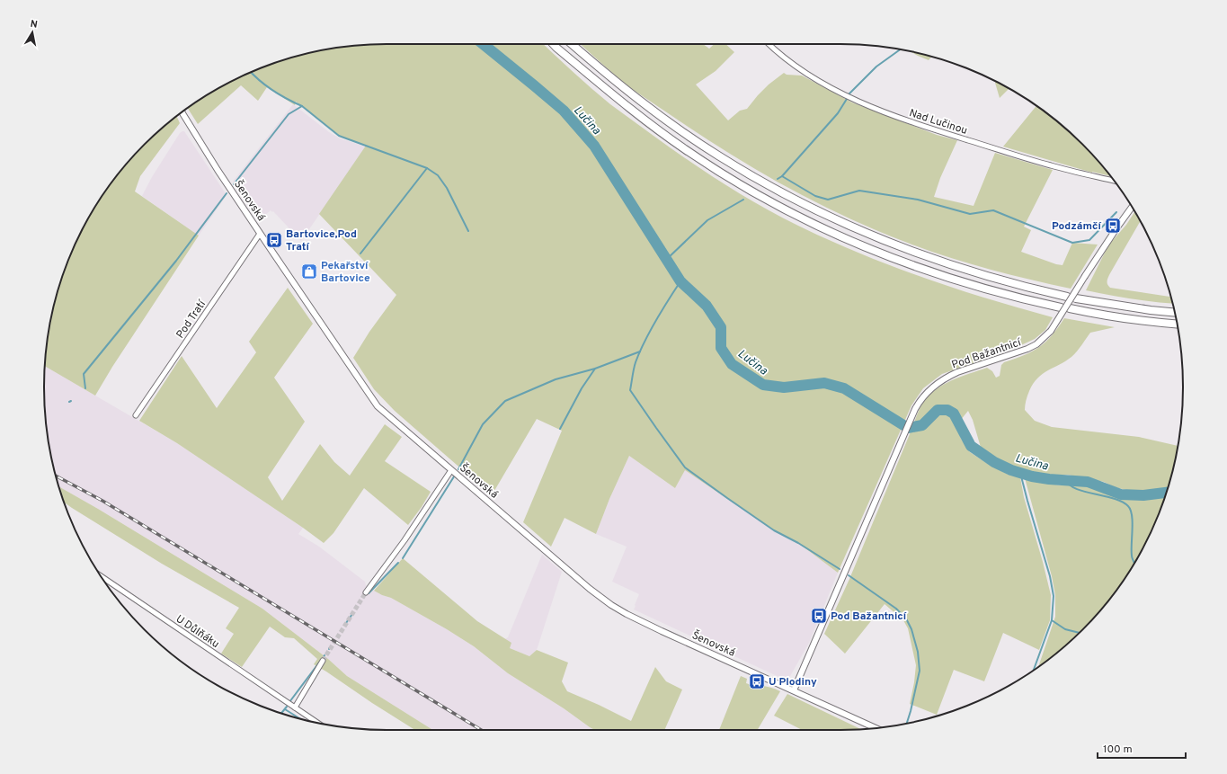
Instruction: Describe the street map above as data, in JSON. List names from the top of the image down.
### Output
{
  "streets": {
    "street": [
      "Nad Lučinou",
      "Šenovská",
      "Pod Tratí",
      "Pod Bažantnicí",
      "U Důlňáku"
    ]
  },
  "crossings": [
    ["Šenovská", "Pod Tratí"],
    ["Šenovská", "Pod Bažantnicí"]
  ],
  "water": ["Lučina"],
  "places": {
    "bus stop": [
      "Podzámčí",
      "Bartovice,Pod Tratí",
      "Pod Bažantnicí",
      "U Plodiny"
    ],
    "shop": ["Pekařství Bartovice"]
  },
  "scale_bar": "100 m",
  "north": "top"
}
